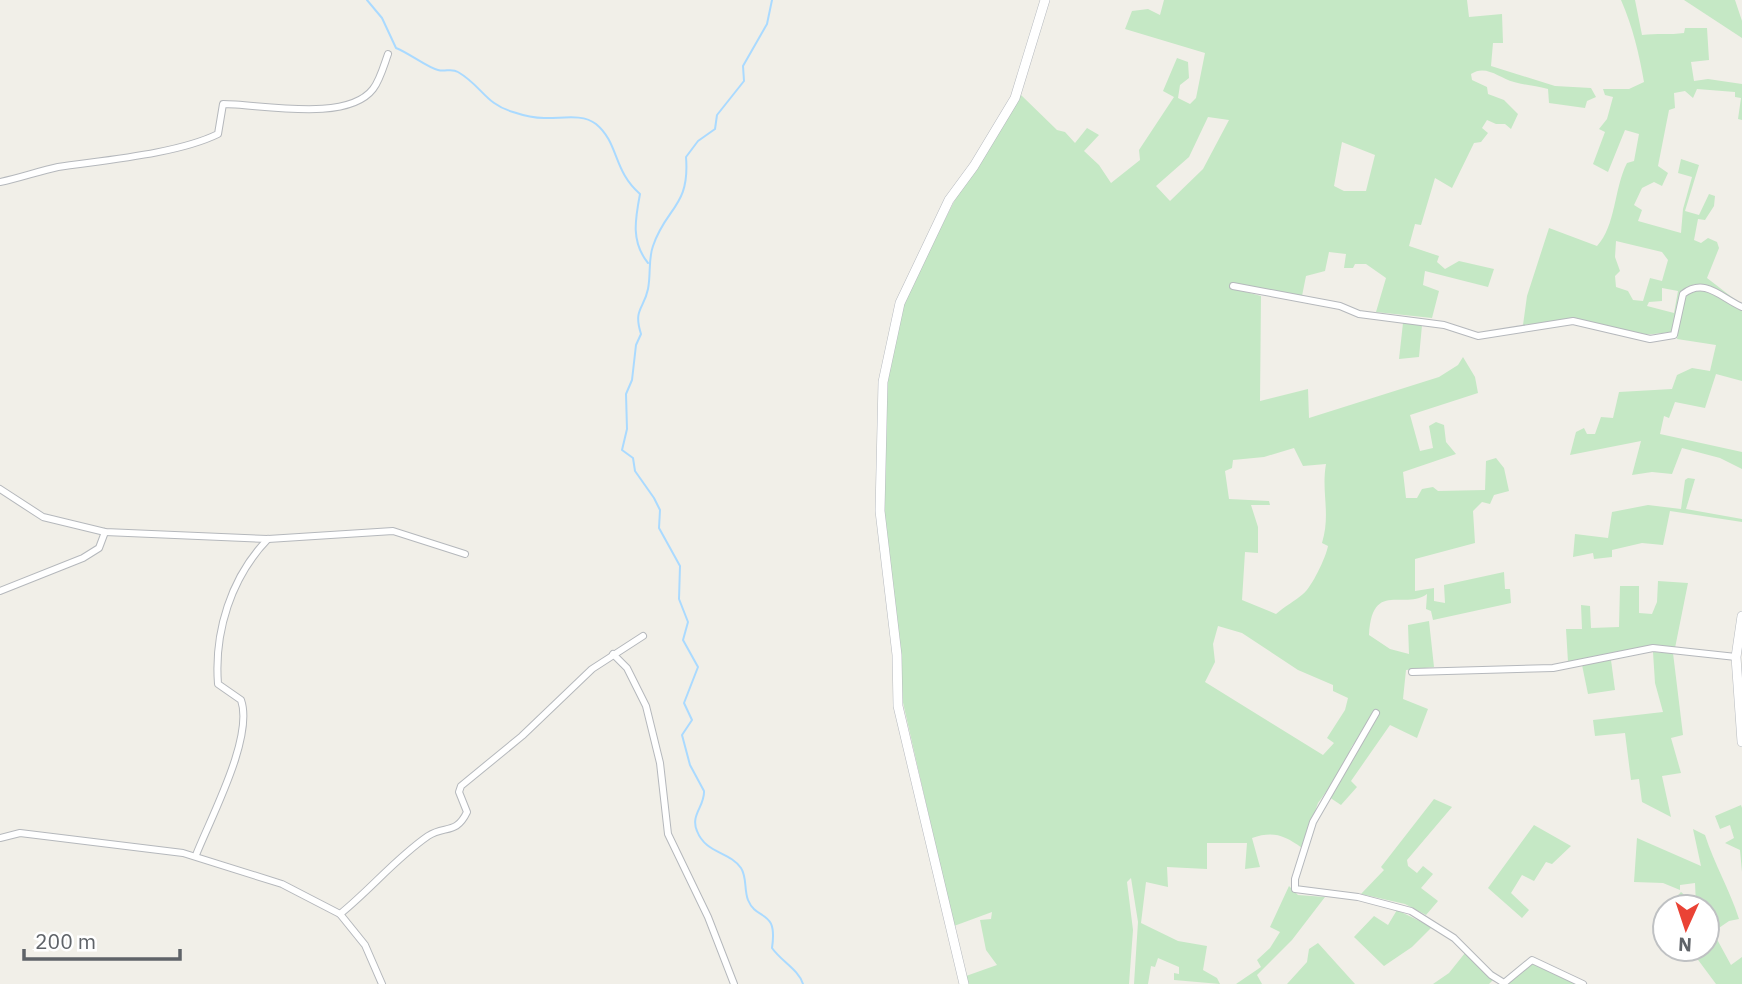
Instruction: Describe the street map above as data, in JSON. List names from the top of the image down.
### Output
{
  "scale_bar": "200 m",
  "north": "bottom"
}
